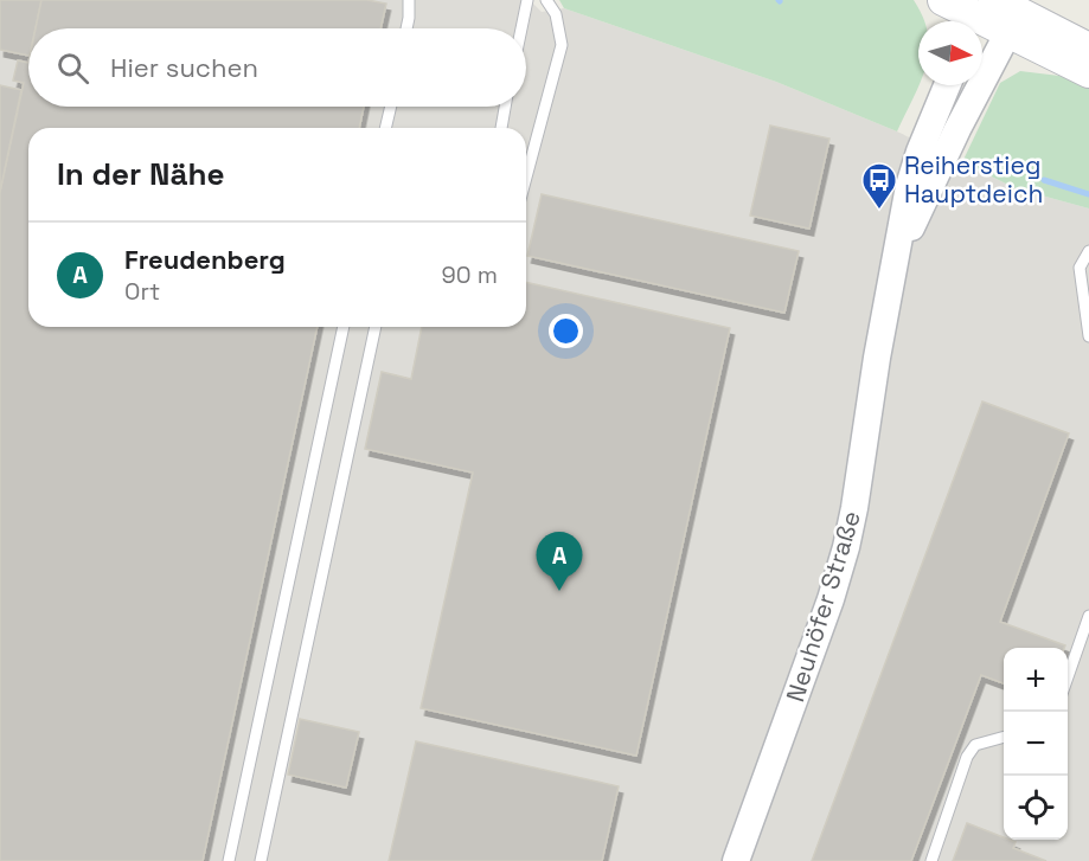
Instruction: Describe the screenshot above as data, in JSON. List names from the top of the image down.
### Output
{
  "streets": {
    "street": ["Neuhöfer Straße"]
  },
  "places": {
    "bus stop": ["Reiherstieg Hauptdeich"]
  },
  "north": "right",
  "page": {
    "search": "Hier suchen",
    "heading": "In der Nähe",
    "list": [
      {
        "mark": "A",
        "name": "Freudenberg",
        "note": "Ort",
        "value": "90 m"
      }
    ],
    "pins": "A",
    "map_buttons": ["+", "−"]
  }
}
